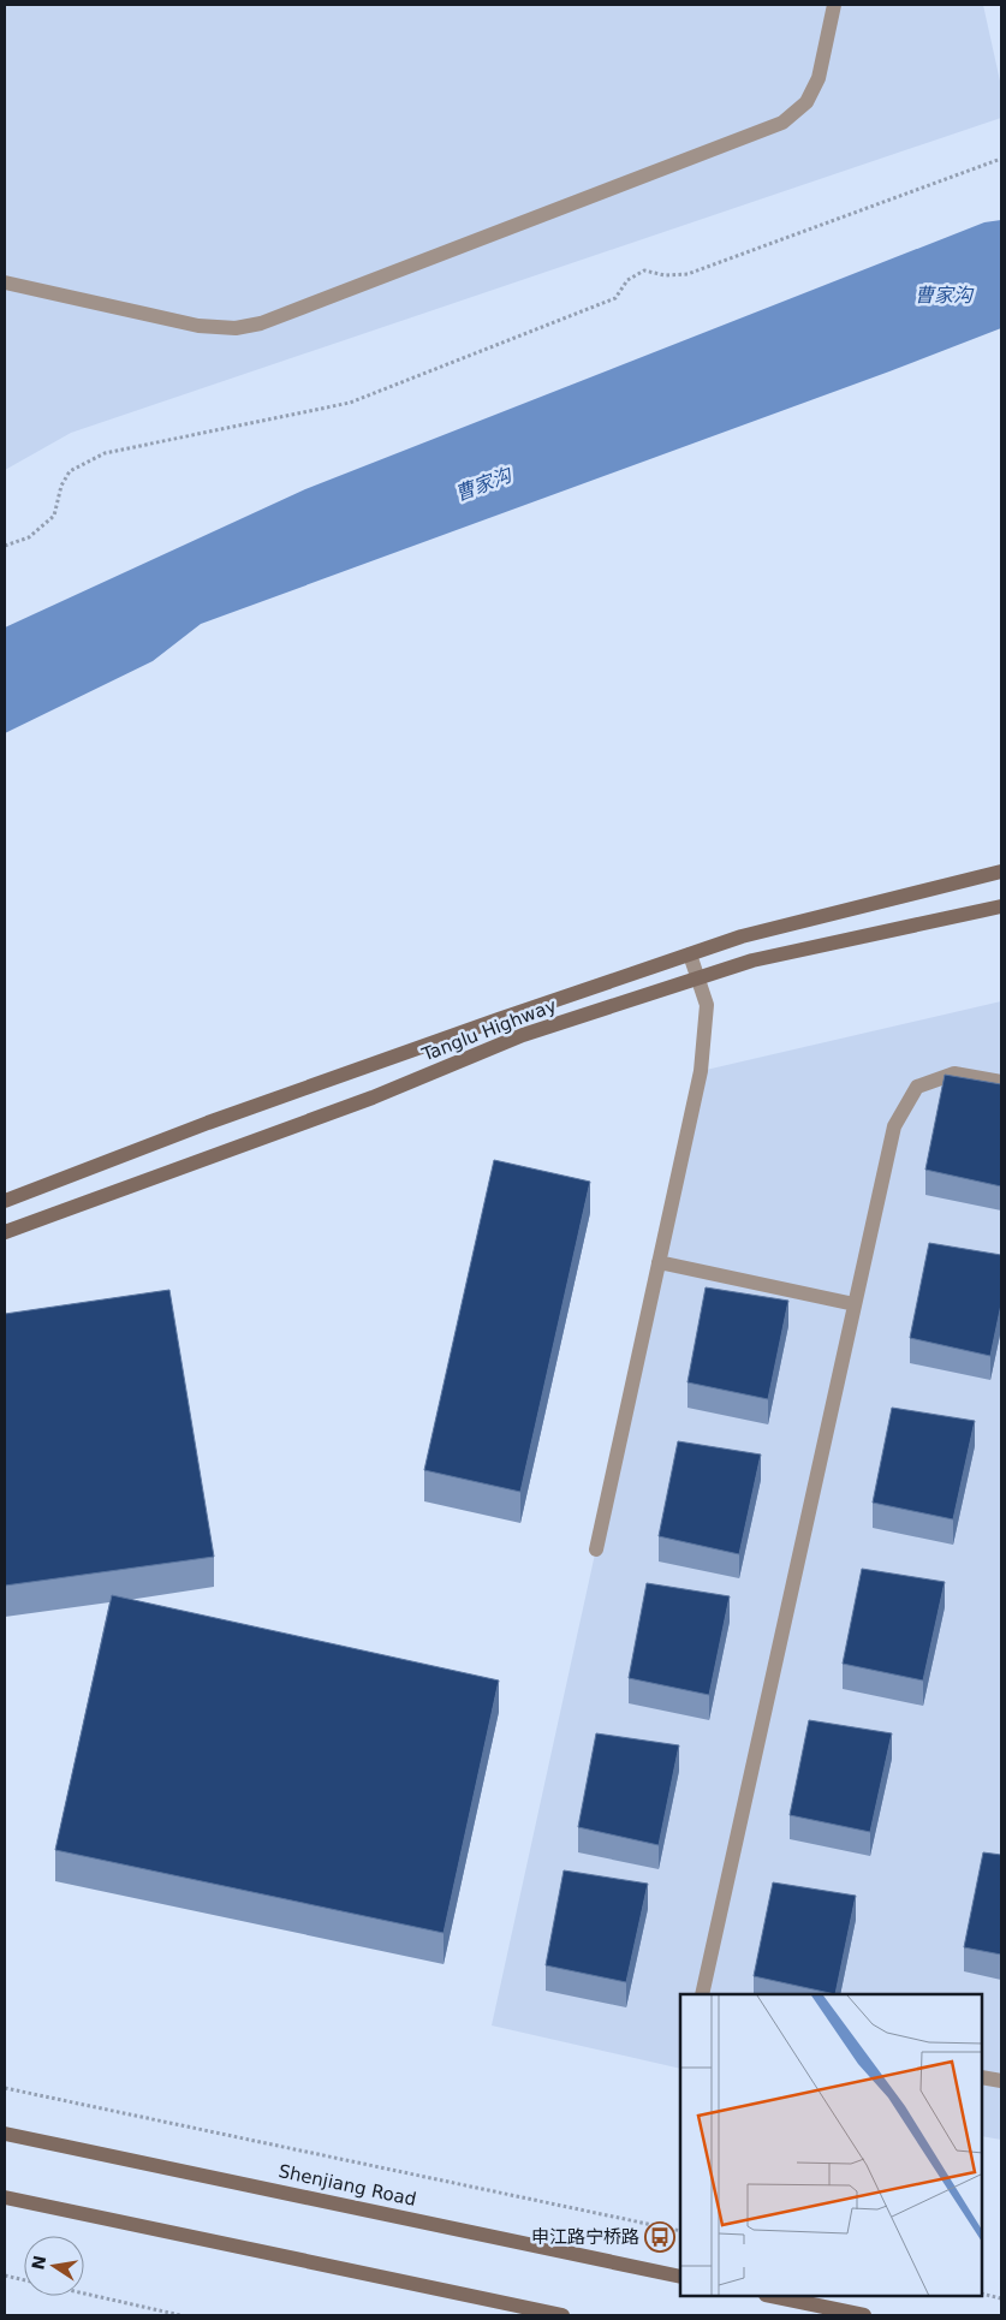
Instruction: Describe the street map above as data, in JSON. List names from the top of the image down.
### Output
{
  "streets": {
    "main road": ["Tanglu Highway", "Shenjiang Road"]
  },
  "water": ["曹家沟"],
  "places": {
    "bus stop": ["申江路宁桥路"]
  },
  "north": "left"
}
